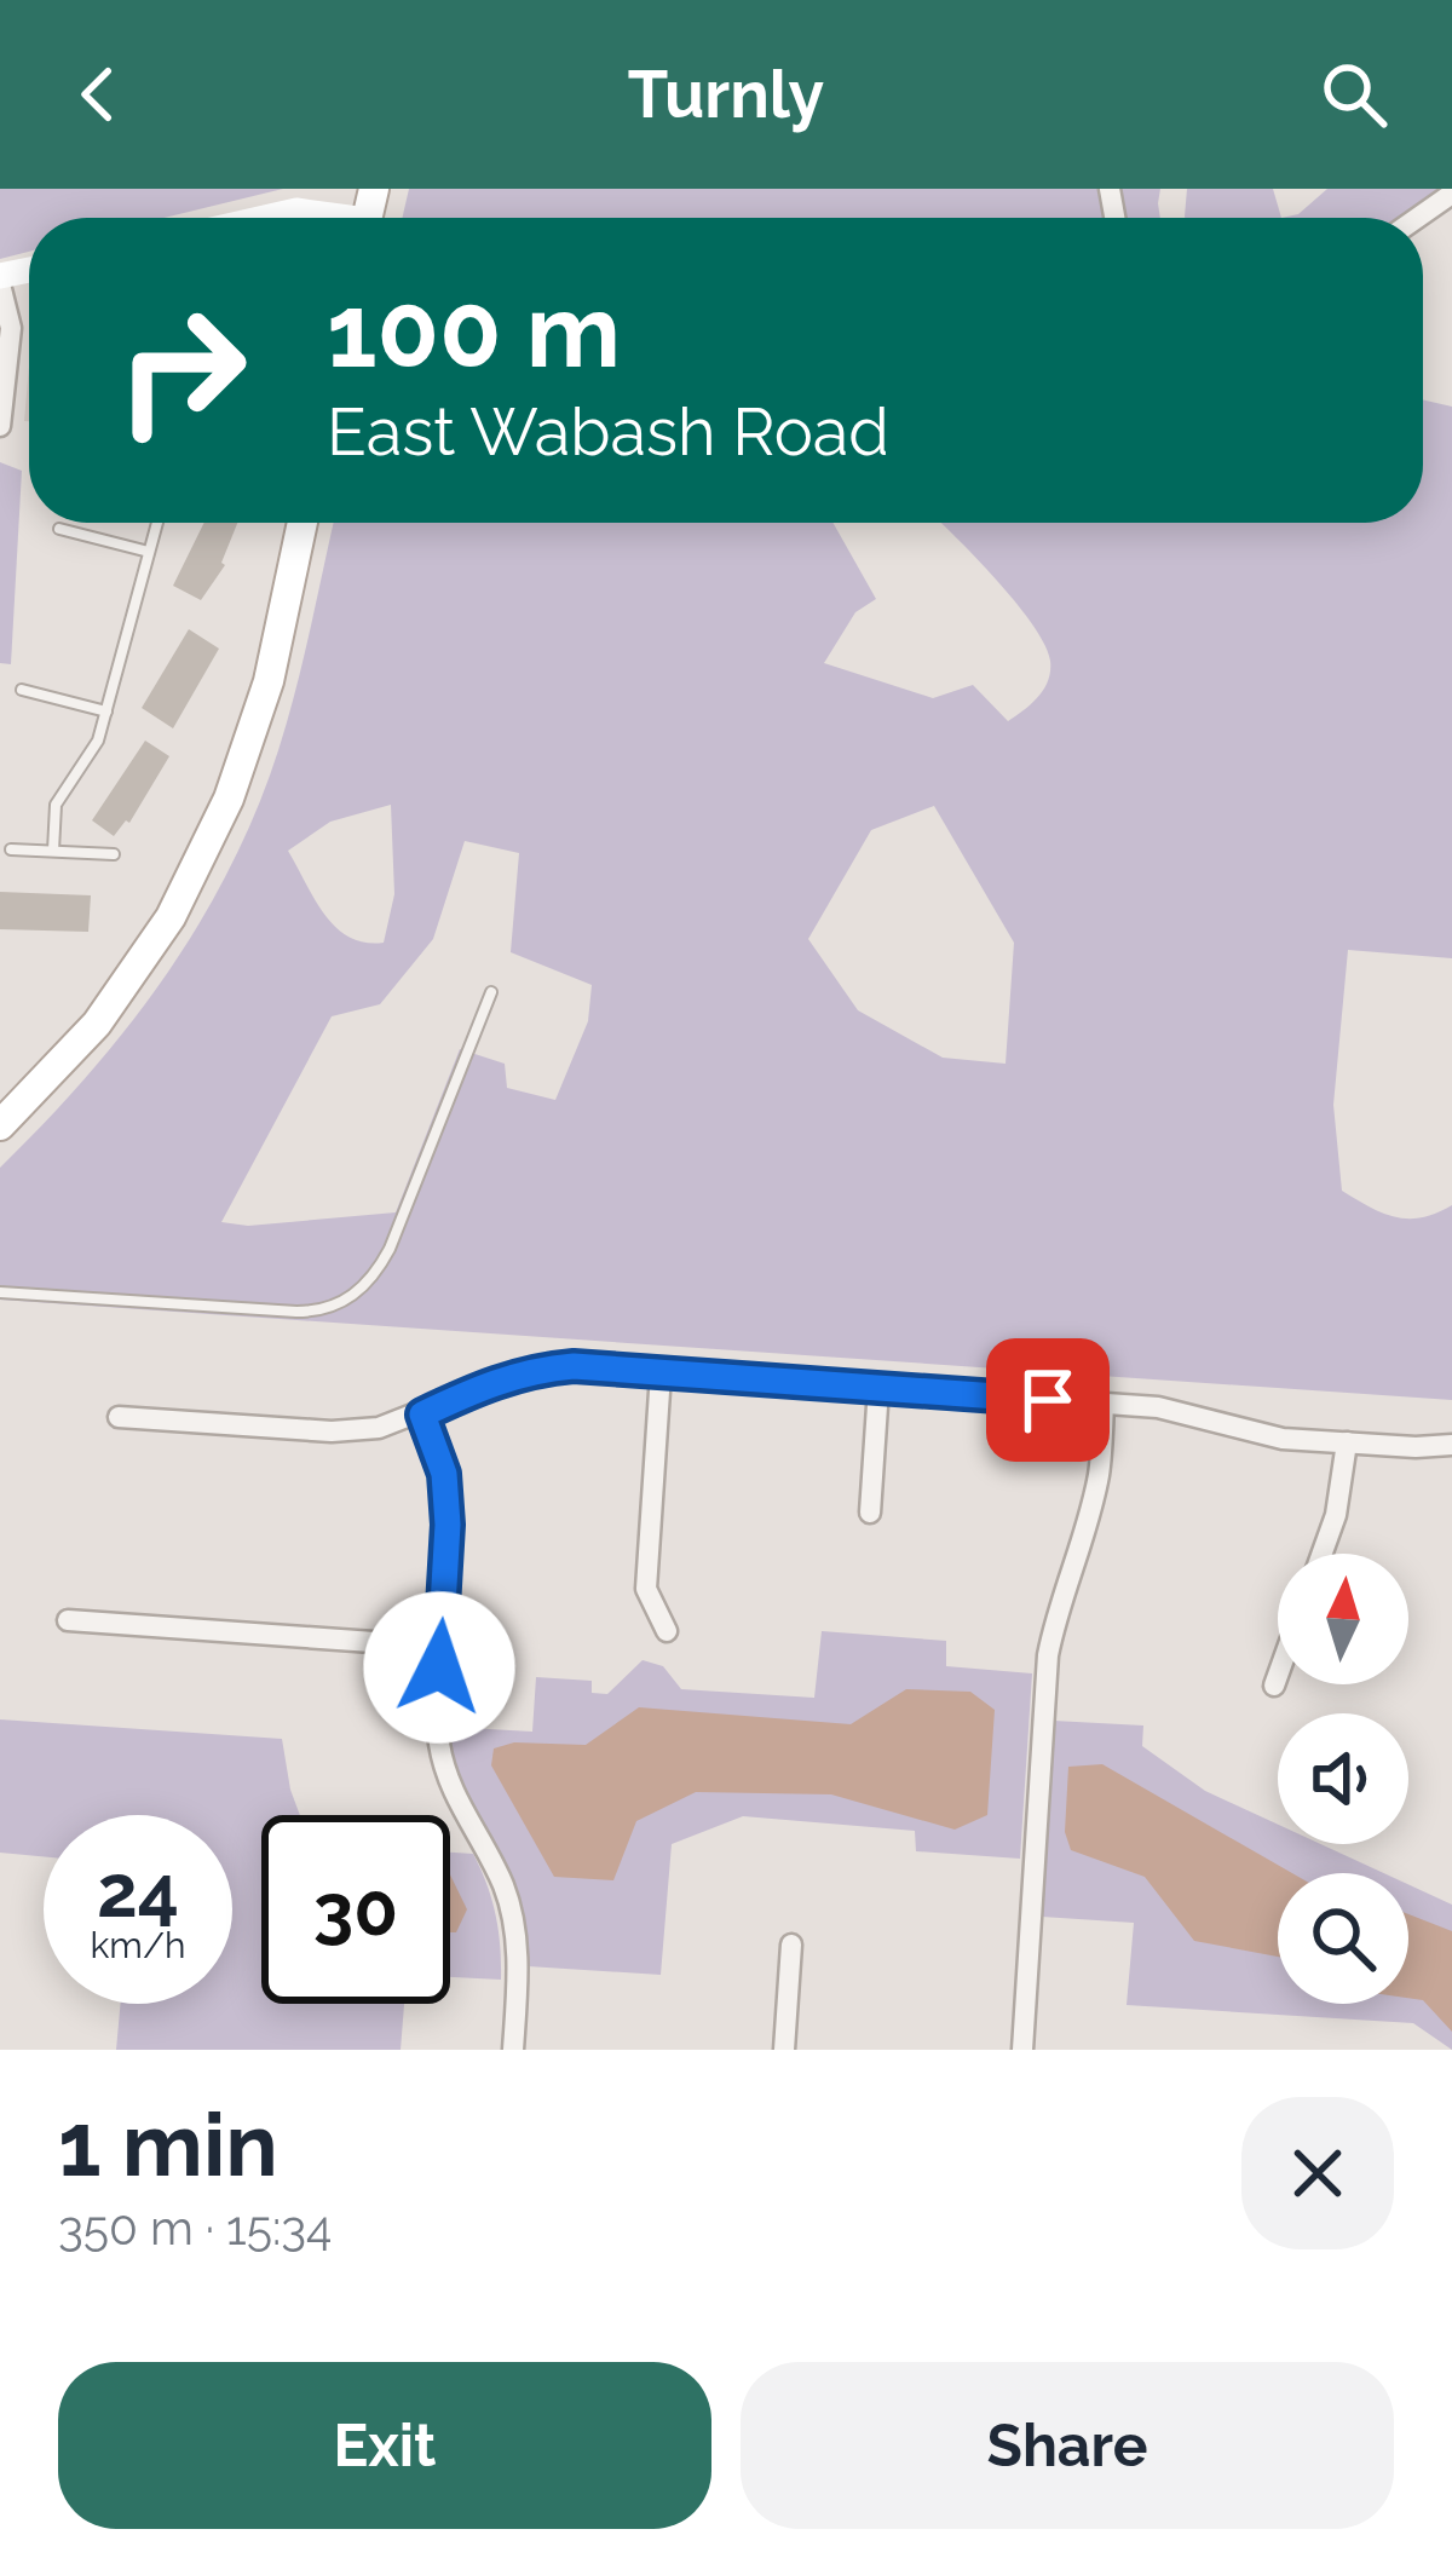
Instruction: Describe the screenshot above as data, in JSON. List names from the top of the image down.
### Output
{
  "north": "top",
  "page": {
    "header": "Turnly",
    "turn": ["100 m", "East Wabash Road"],
    "speed": "24 km/h",
    "limit": "30",
    "heading": ["1 min", "350 m · 15:34"],
    "buttons": ["Exit", "Share"]
  }
}
